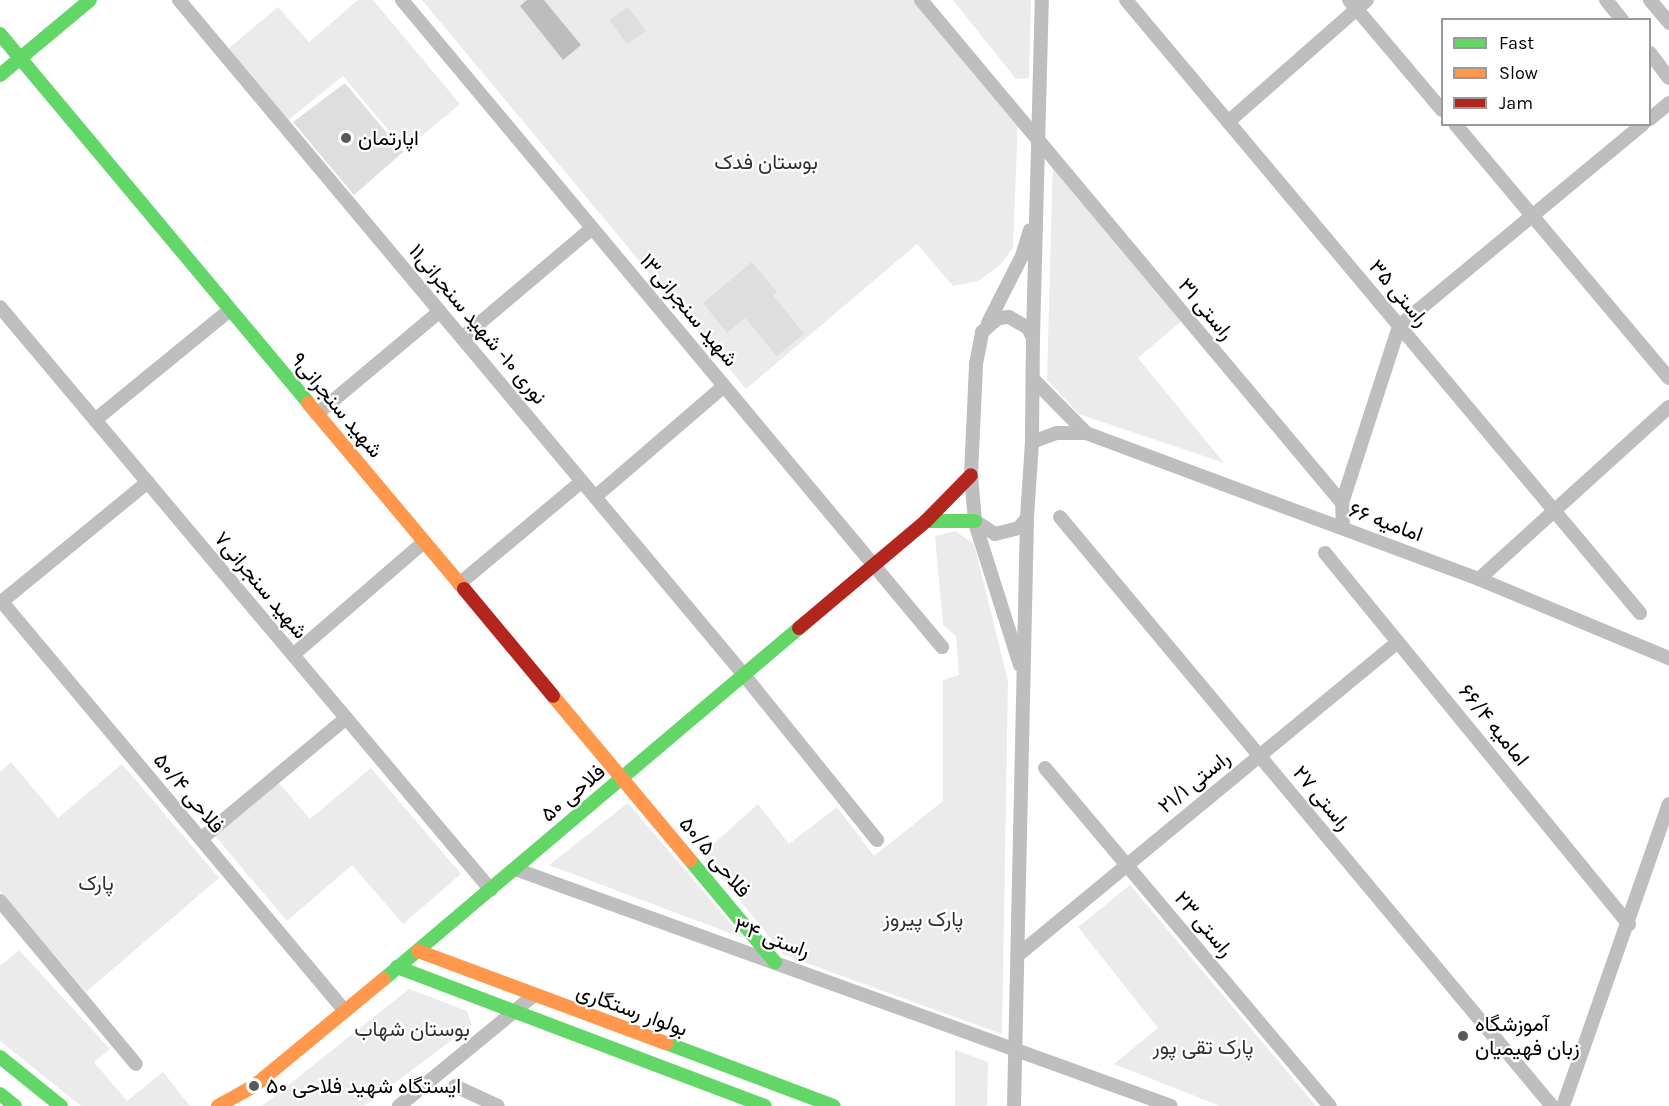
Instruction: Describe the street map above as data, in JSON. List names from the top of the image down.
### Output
{
  "streets": {
    "street": [
      "راستی ۳۵",
      "راستی ۳۱",
      "شهید سنجرانی۱۳",
      "نوری ۱۰- شهید سنجرانی۱۱",
      "شهید سنجرانی۹",
      "امامیه ۶۶",
      "شهید سنجرانی۷",
      "امامیه ۶۶/۴",
      "راستی ۲۱/۱",
      "فلاحی ۵۰/۴",
      "فلاحی ۵۰",
      "راستی ۲۷",
      "فلاحی ۵۰/۵",
      "راستی ۲۳",
      "راستی ۳۴",
      "بولوار رستگاری"
    ]
  },
  "crossings": [
    ["شهید سنجرانی۱۳", "فلاحی ۵۰"],
    ["نوری ۱۰- شهید سنجرانی۱۱", "فلاحی ۵۰"],
    ["شهید سنجرانی۹", "فلاحی ۵۰"],
    ["شهید سنجرانی۹", "فلاحی ۵۰/۵"],
    ["شهید سنجرانی۷", "فلاحی ۵۰"],
    ["امامیه ۶۶/۴", "راستی ۲۱/۱"],
    ["راستی ۲۱/۱", "راستی ۲۷"],
    ["راستی ۲۱/۱", "راستی ۲۳"],
    ["فلاحی ۵۰/۴", "فلاحی ۵۰"],
    ["فلاحی ۵۰", "فلاحی ۵۰/۵"],
    ["فلاحی ۵۰", "راستی ۳۴"],
    ["فلاحی ۵۰", "بولوار رستگاری"],
    ["فلاحی ۵۰/۵", "راستی ۳۴"]
  ],
  "parks": [
    "بوستان فدک",
    "پارک",
    "پارک پیروز",
    "بوستان شهاب",
    "پارک تقی پور"
  ],
  "places": ["اپارتمان", "آموزشگاه زبان فهیمیان", "ایستگاه شهید فلاحی ۵۰"],
  "legend": ["Fast", "Slow", "Jam"]
}
